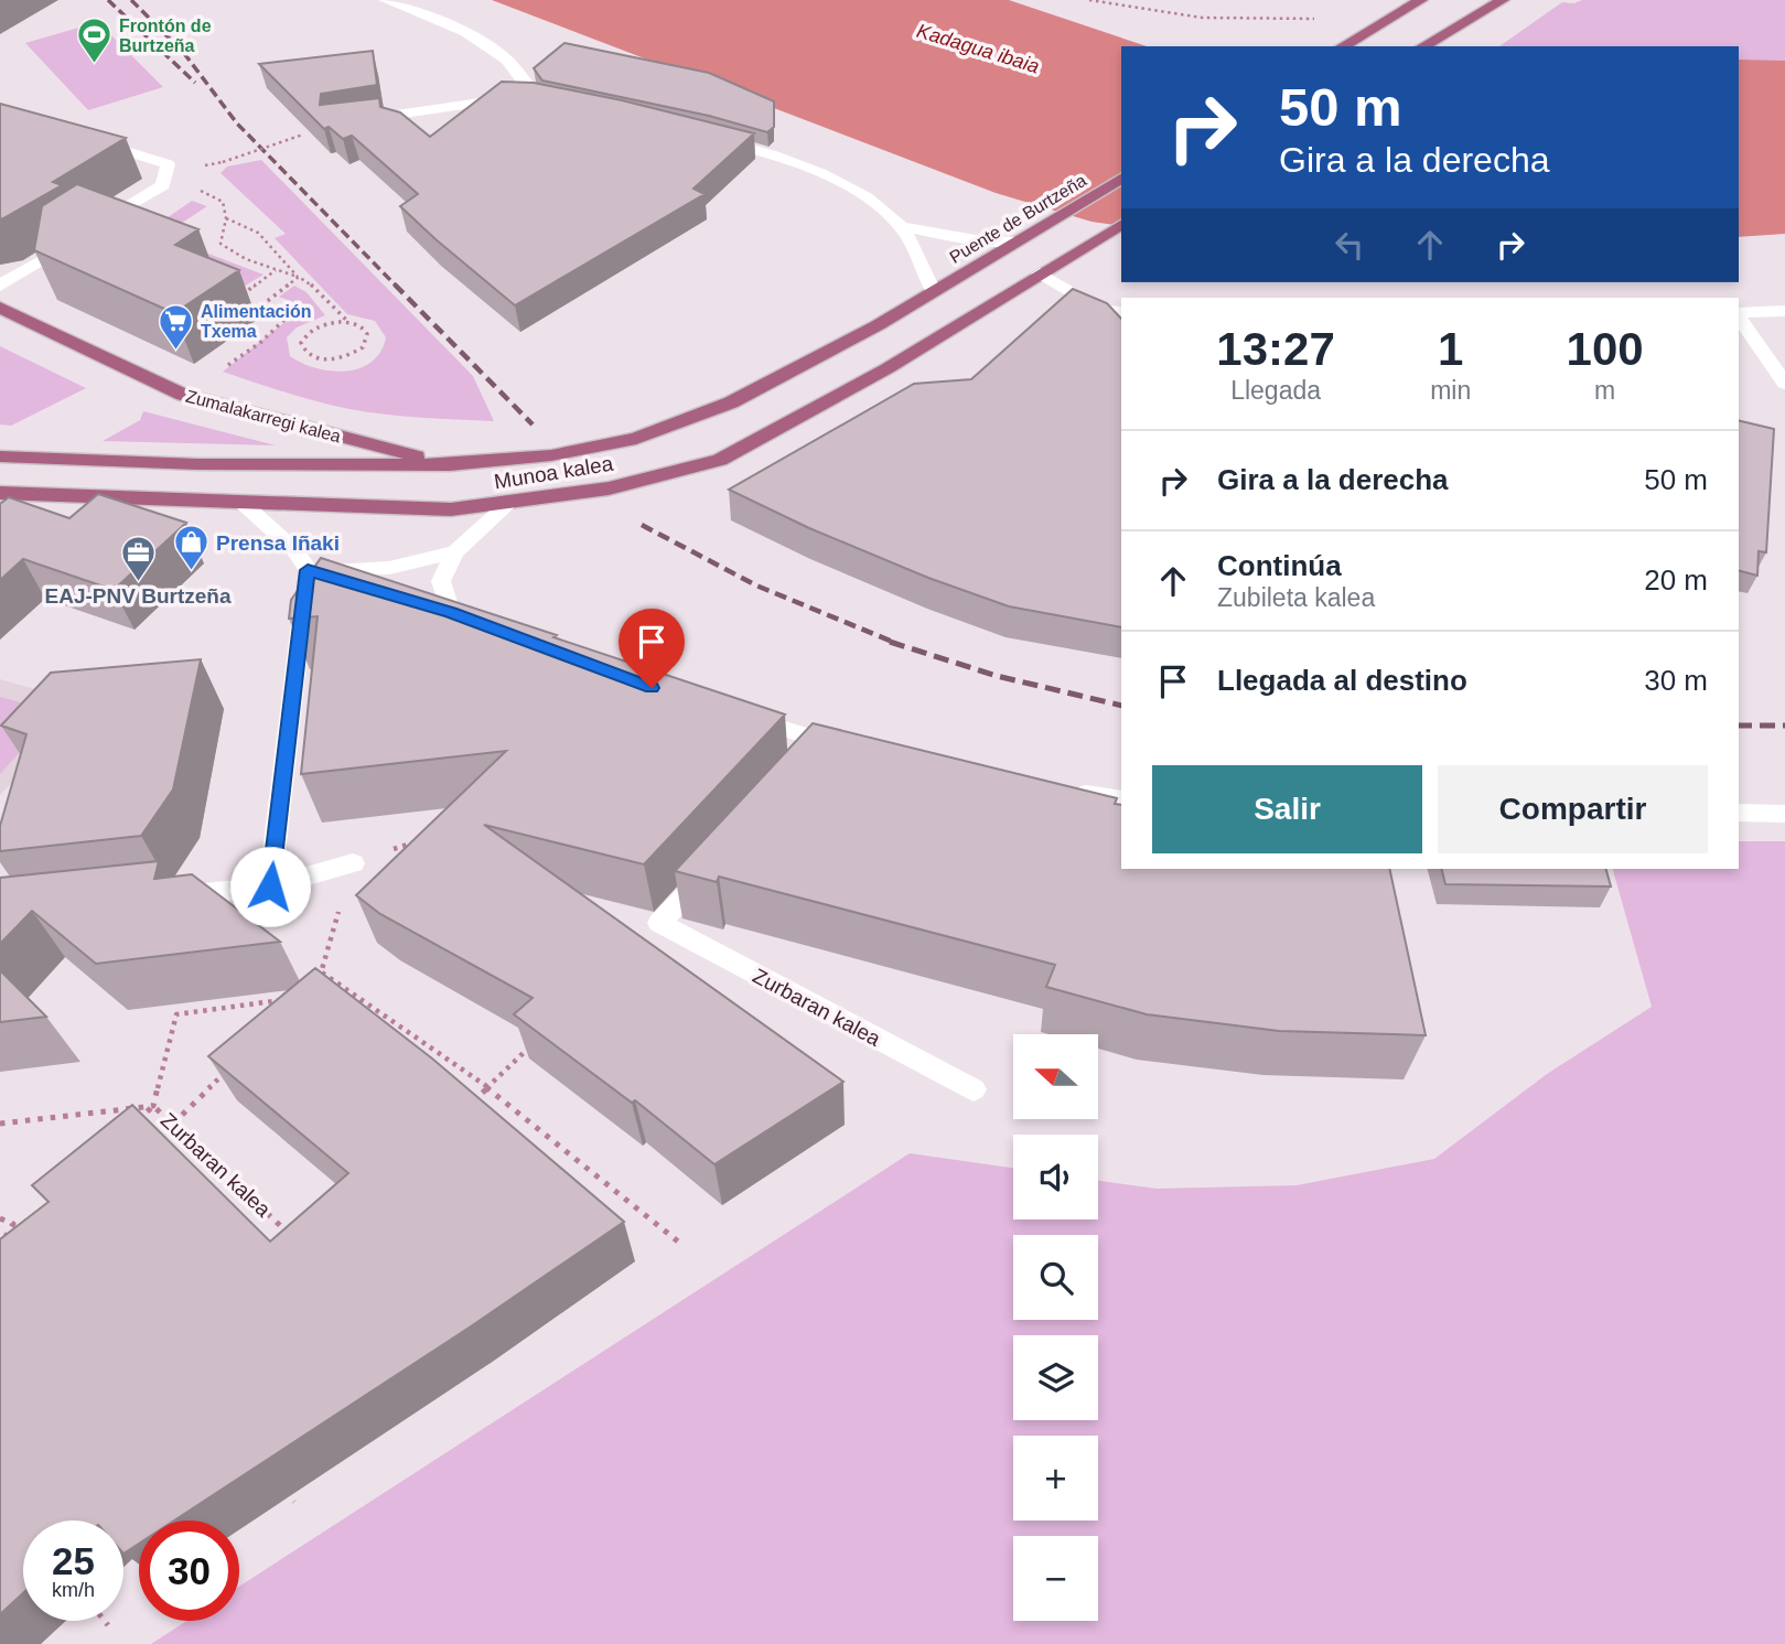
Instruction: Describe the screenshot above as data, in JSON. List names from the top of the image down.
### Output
{
  "streets": {
    "main road": ["Puente de Burtzeña", "Zumalakarregi kalea", "Munoa kalea"],
    "street": ["Zurbaran kalea"]
  },
  "crossings": [
    ["Puente de Burtzeña", "Munoa kalea"],
    ["Zumalakarregi kalea", "Munoa kalea"]
  ],
  "water": ["Kadagua ibaia"],
  "places": {
    "sports": ["Frontón de Burtzeña"],
    "supermarket": ["Alimentación Txema"],
    "shop": ["Prensa Iñaki"],
    "office": ["EAJ-PNV Burtzeña"]
  },
  "north": "left",
  "page": {
    "turn": ["50 m", "Gira a la derecha"],
    "eta": [
      "13:27",
      "Llegada",
      "1",
      "min",
      "100",
      "m"
    ],
    "list": [
      {
        "name": "Gira a la derecha",
        "value": "50 m"
      },
      {
        "name": "Continúa",
        "note": "Zubileta kalea",
        "value": "20 m"
      },
      {
        "name": "Llegada al destino",
        "value": "30 m"
      }
    ],
    "buttons": ["Salir", "Compartir"],
    "map_buttons": ["+", "−"],
    "speed": "25 km/h",
    "limit": "30"
  }
}
